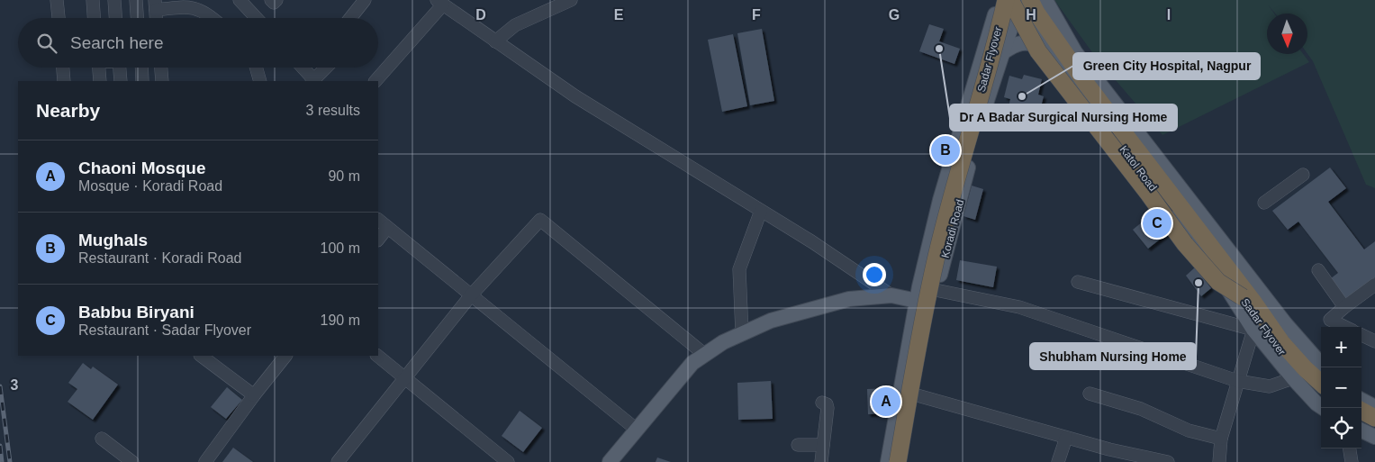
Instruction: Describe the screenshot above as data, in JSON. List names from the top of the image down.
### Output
{
  "streets": {
    "highway": ["Sadar Flyover"],
    "main road": ["Katol Road", "Koradi Road"]
  },
  "crossings": [
    ["Sadar Flyover", "Katol Road"],
    ["Sadar Flyover", "Koradi Road"],
    ["Katol Road", "Koradi Road"]
  ],
  "places": ["Dr A Badar Surgical Nursing Home", "Green City Hospital, Nagpur", "Shubham Nursing Home"],
  "north": "bottom",
  "page": {
    "search": "Search here",
    "heading": ["Nearby", "3 results"],
    "pins": ["B", "C", "A"],
    "list": [
      {
        "mark": "A",
        "name": "Chaoni Mosque",
        "note": "Mosque · Koradi Road",
        "value": "90 m"
      },
      {
        "mark": "B",
        "name": "Mughals",
        "note": "Restaurant · Koradi Road",
        "value": "100 m"
      },
      {
        "mark": "C",
        "name": "Babbu Biryani",
        "note": "Restaurant · Sadar Flyover",
        "value": "190 m"
      }
    ],
    "map_buttons": ["+", "−"]
  },
  "grid": {
    "columns": [
      "D",
      "E",
      "F",
      "G",
      "H",
      "I"
    ],
    "rows": ["3"]
  }
}
